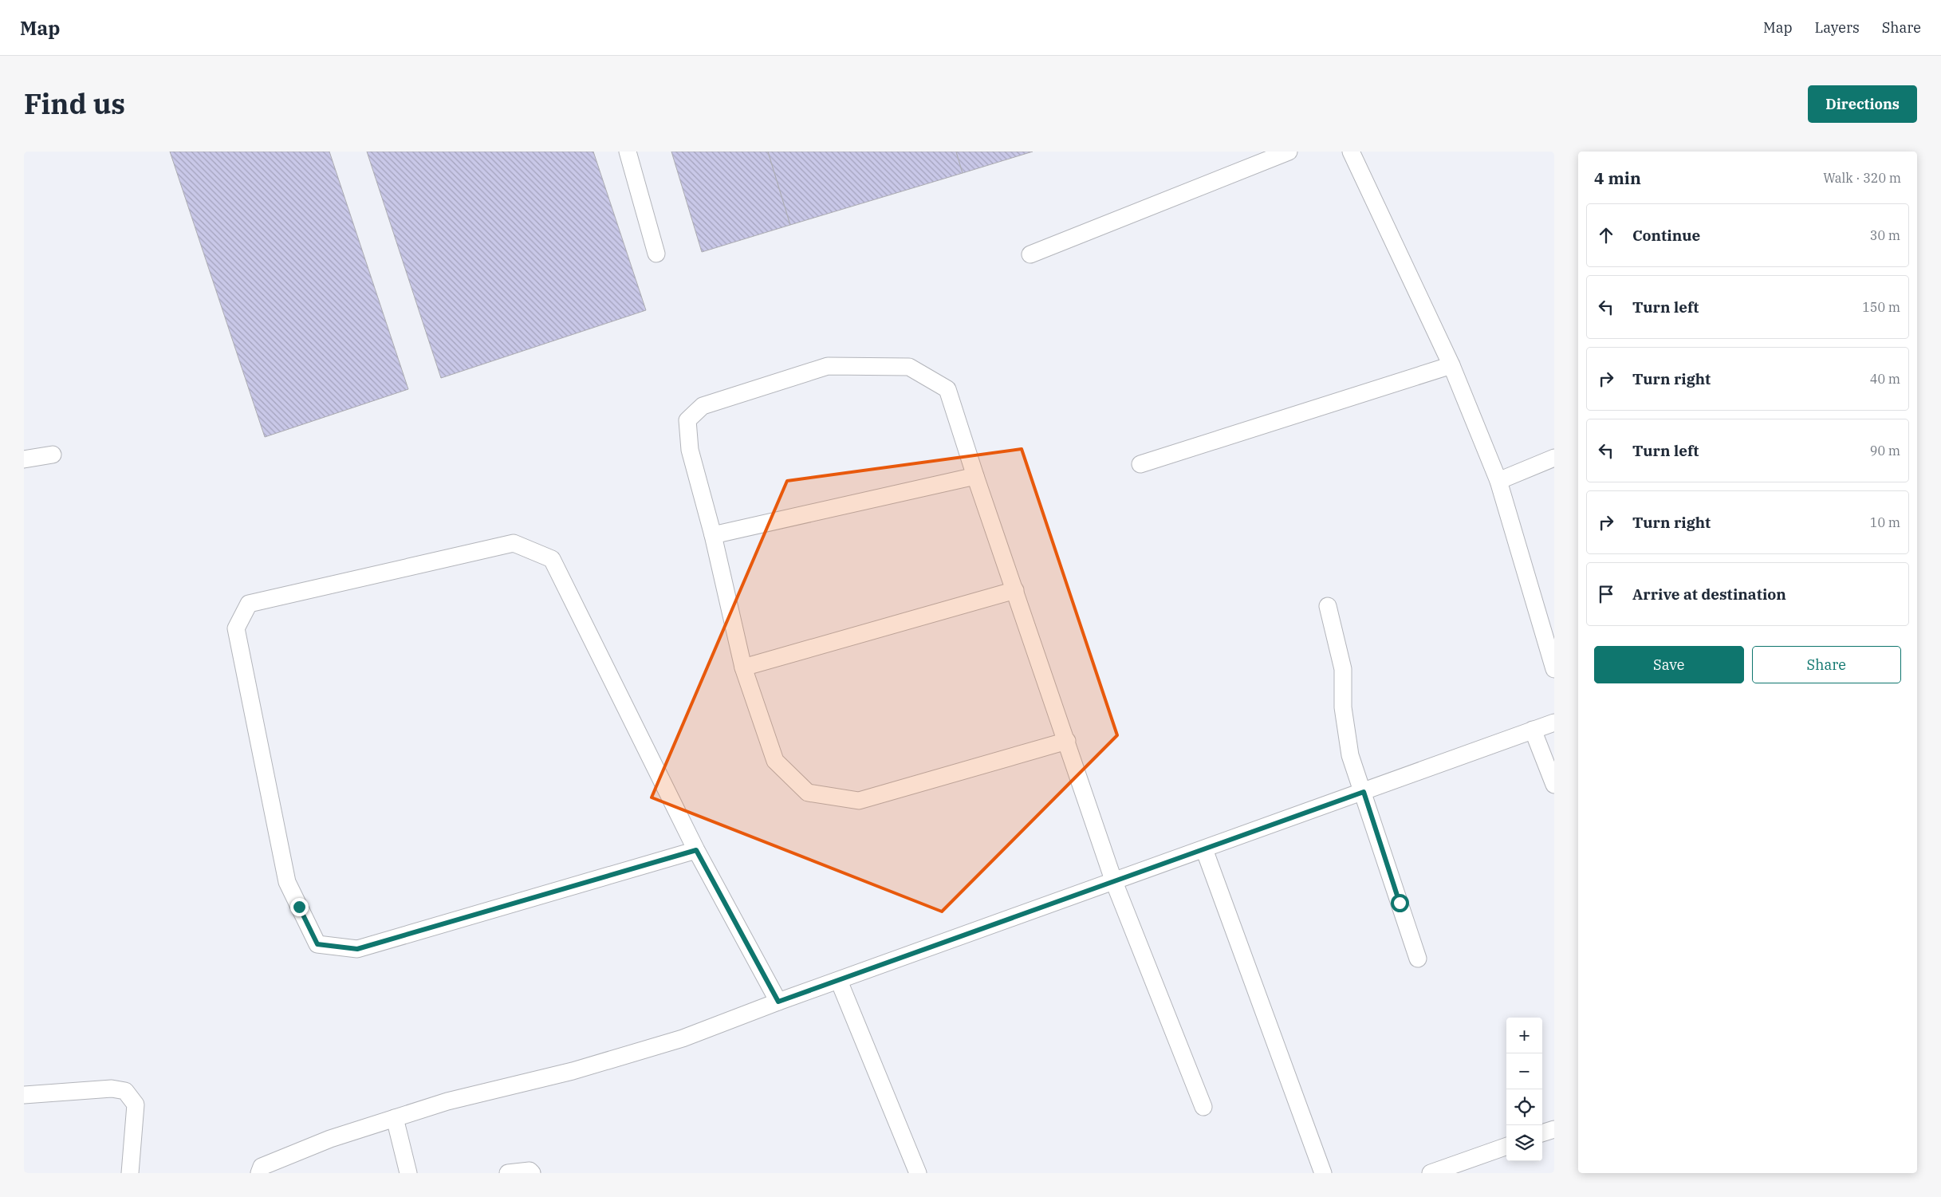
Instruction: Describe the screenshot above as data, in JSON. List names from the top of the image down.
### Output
{
  "page": {
    "header": "Map",
    "nav": ["Map", "Layers", "Share"],
    "title": "Find us",
    "buttons": [
      "Directions",
      ["Save", "Share"]
    ],
    "heading": ["4 min", "Walk · 320 m"],
    "list": [
      ["Continue", "30 m"],
      ["Turn left", "150 m"],
      ["Turn right", "40 m"],
      ["Turn left", "90 m"],
      ["Turn right", "10 m"],
      "Arrive at destination"
    ],
    "map_buttons": ["+", "−"]
  }
}
